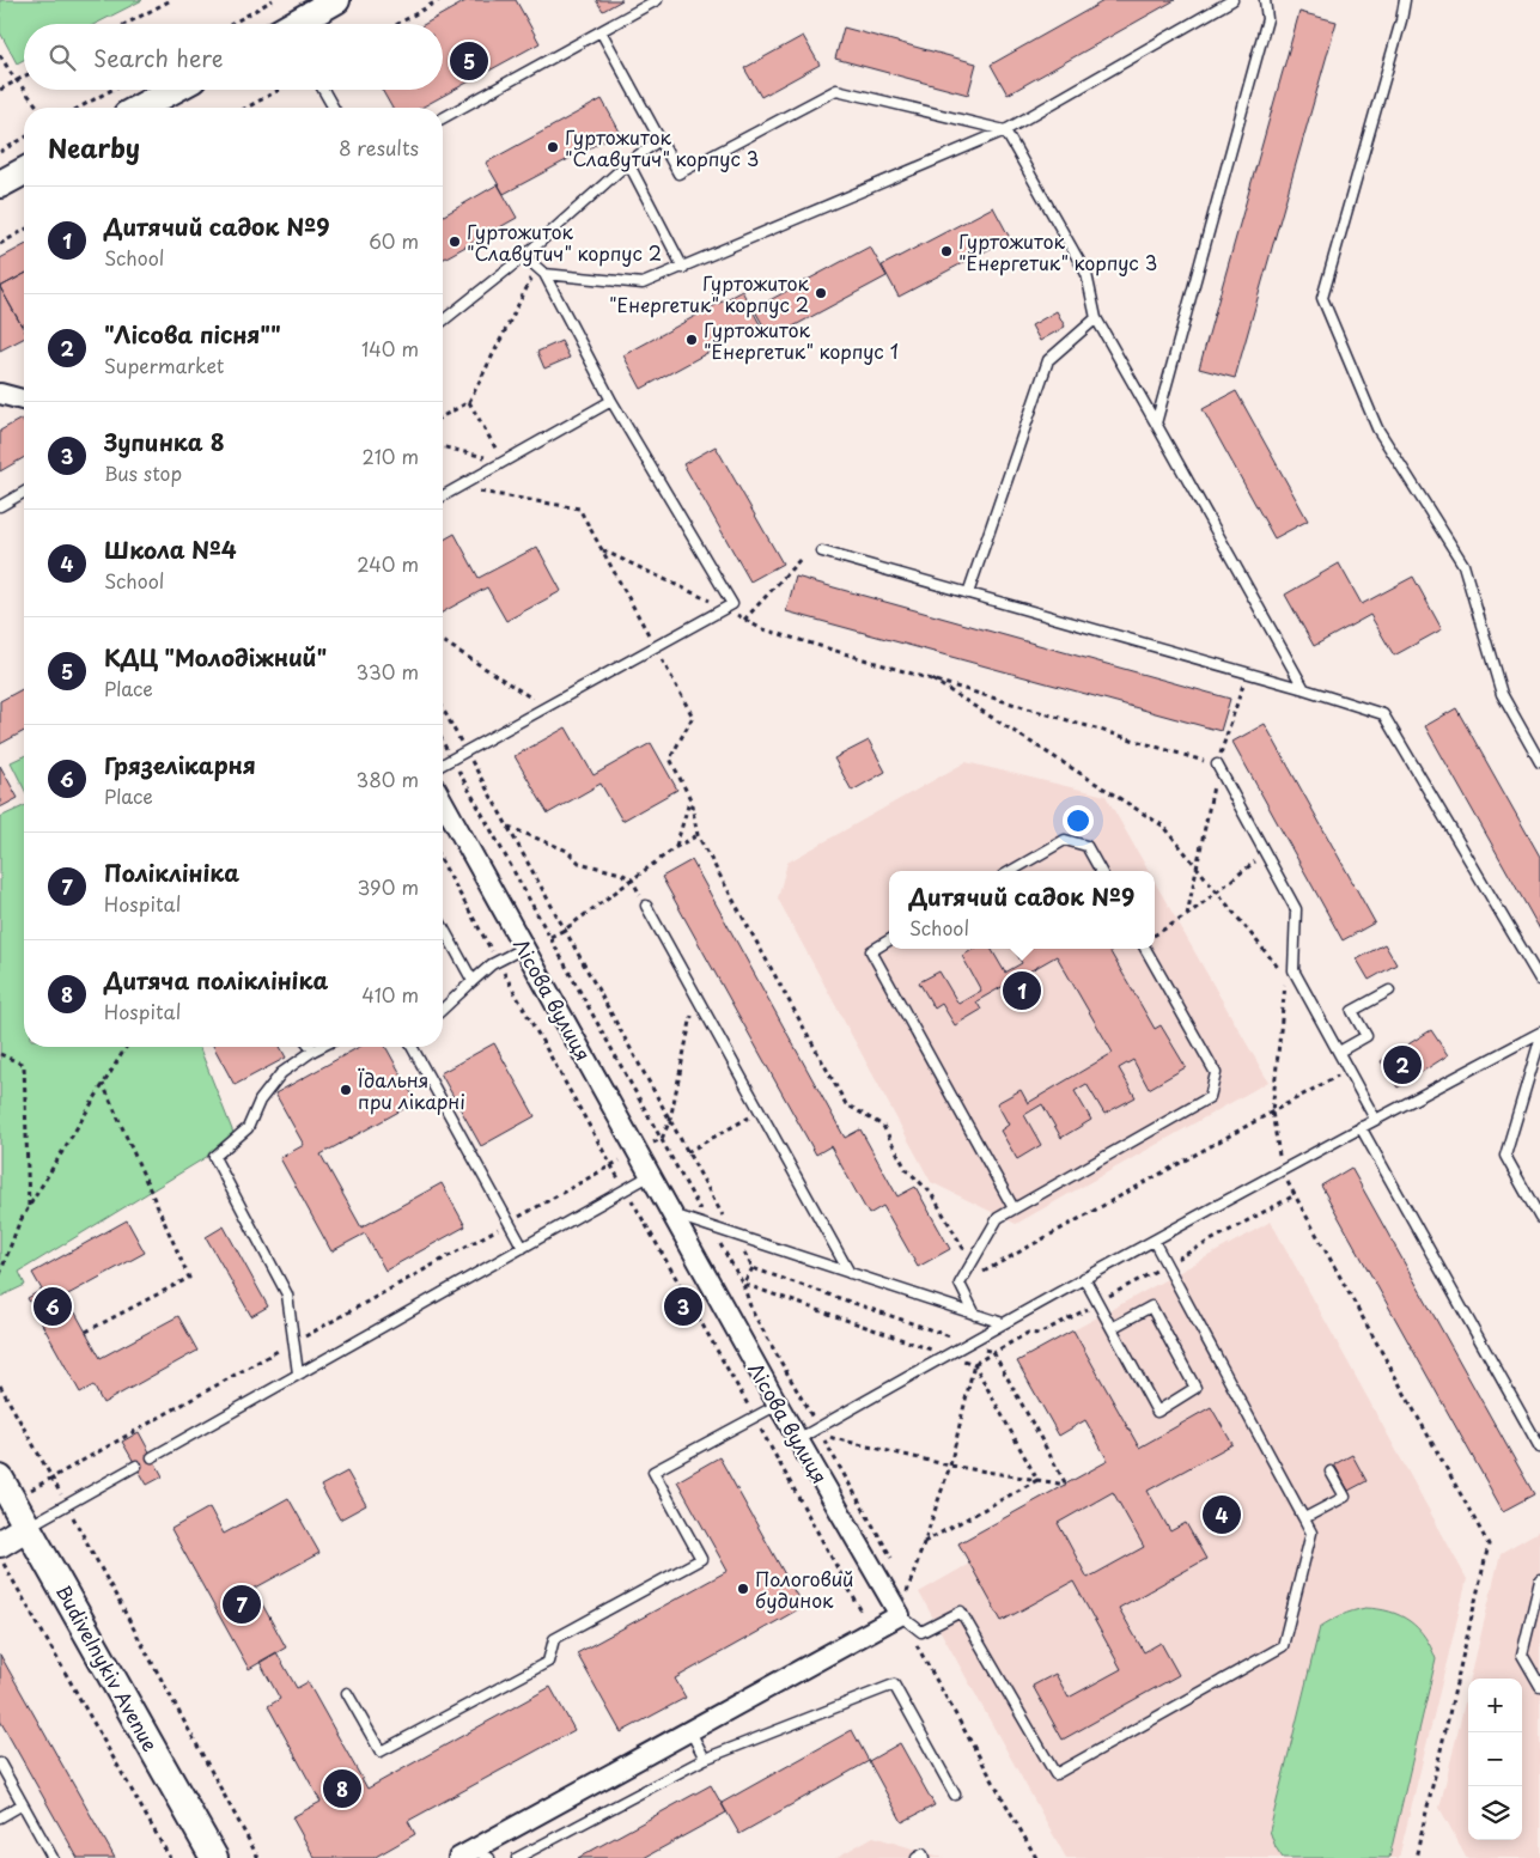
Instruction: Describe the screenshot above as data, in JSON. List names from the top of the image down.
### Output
{
  "streets": {
    "street": ["Лісова вулиця", "Budivelnykiv Avenue"]
  },
  "places": [
    "Гуртожиток \"Славутич\" корпус 3",
    "Гуртожиток \"Славутич\" корпус 2",
    "Гуртожиток \"Енергетик\" корпус 3",
    "Гуртожиток \"Енергетик\" корпус 2",
    "Гуртожиток \"Енергетик\" корпус 1",
    "Їдальня при лікарні",
    "Пологовий будинок"
  ],
  "page": {
    "search": "Search here",
    "pins": [
      "5",
      "1",
      "2",
      "3",
      "6",
      "4",
      "7",
      "8"
    ],
    "heading": ["Nearby", "8 results"],
    "list": [
      {
        "mark": "1",
        "name": "Дитячий садок №9",
        "note": "School",
        "value": "60 m"
      },
      {
        "mark": "2",
        "name": "\"Лісова пісня\"\"",
        "note": "Supermarket",
        "value": "140 m"
      },
      {
        "mark": "3",
        "name": "Зупинка 8",
        "note": "Bus stop",
        "value": "210 m"
      },
      {
        "mark": "4",
        "name": "Школа №4",
        "note": "School",
        "value": "240 m"
      },
      {
        "mark": "5",
        "name": "КДЦ \"Молодіжний\"",
        "note": "Place",
        "value": "330 m"
      },
      {
        "mark": "6",
        "name": "Грязелікарня",
        "note": "Place",
        "value": "380 m"
      },
      {
        "mark": "7",
        "name": "Поліклініка",
        "note": "Hospital",
        "value": "390 m"
      },
      {
        "mark": "8",
        "name": "Дитяча поліклініка",
        "note": "Hospital",
        "value": "410 m"
      }
    ],
    "popup": ["Дитячий садок №9", "School"],
    "map_buttons": ["+", "−"]
  }
}
